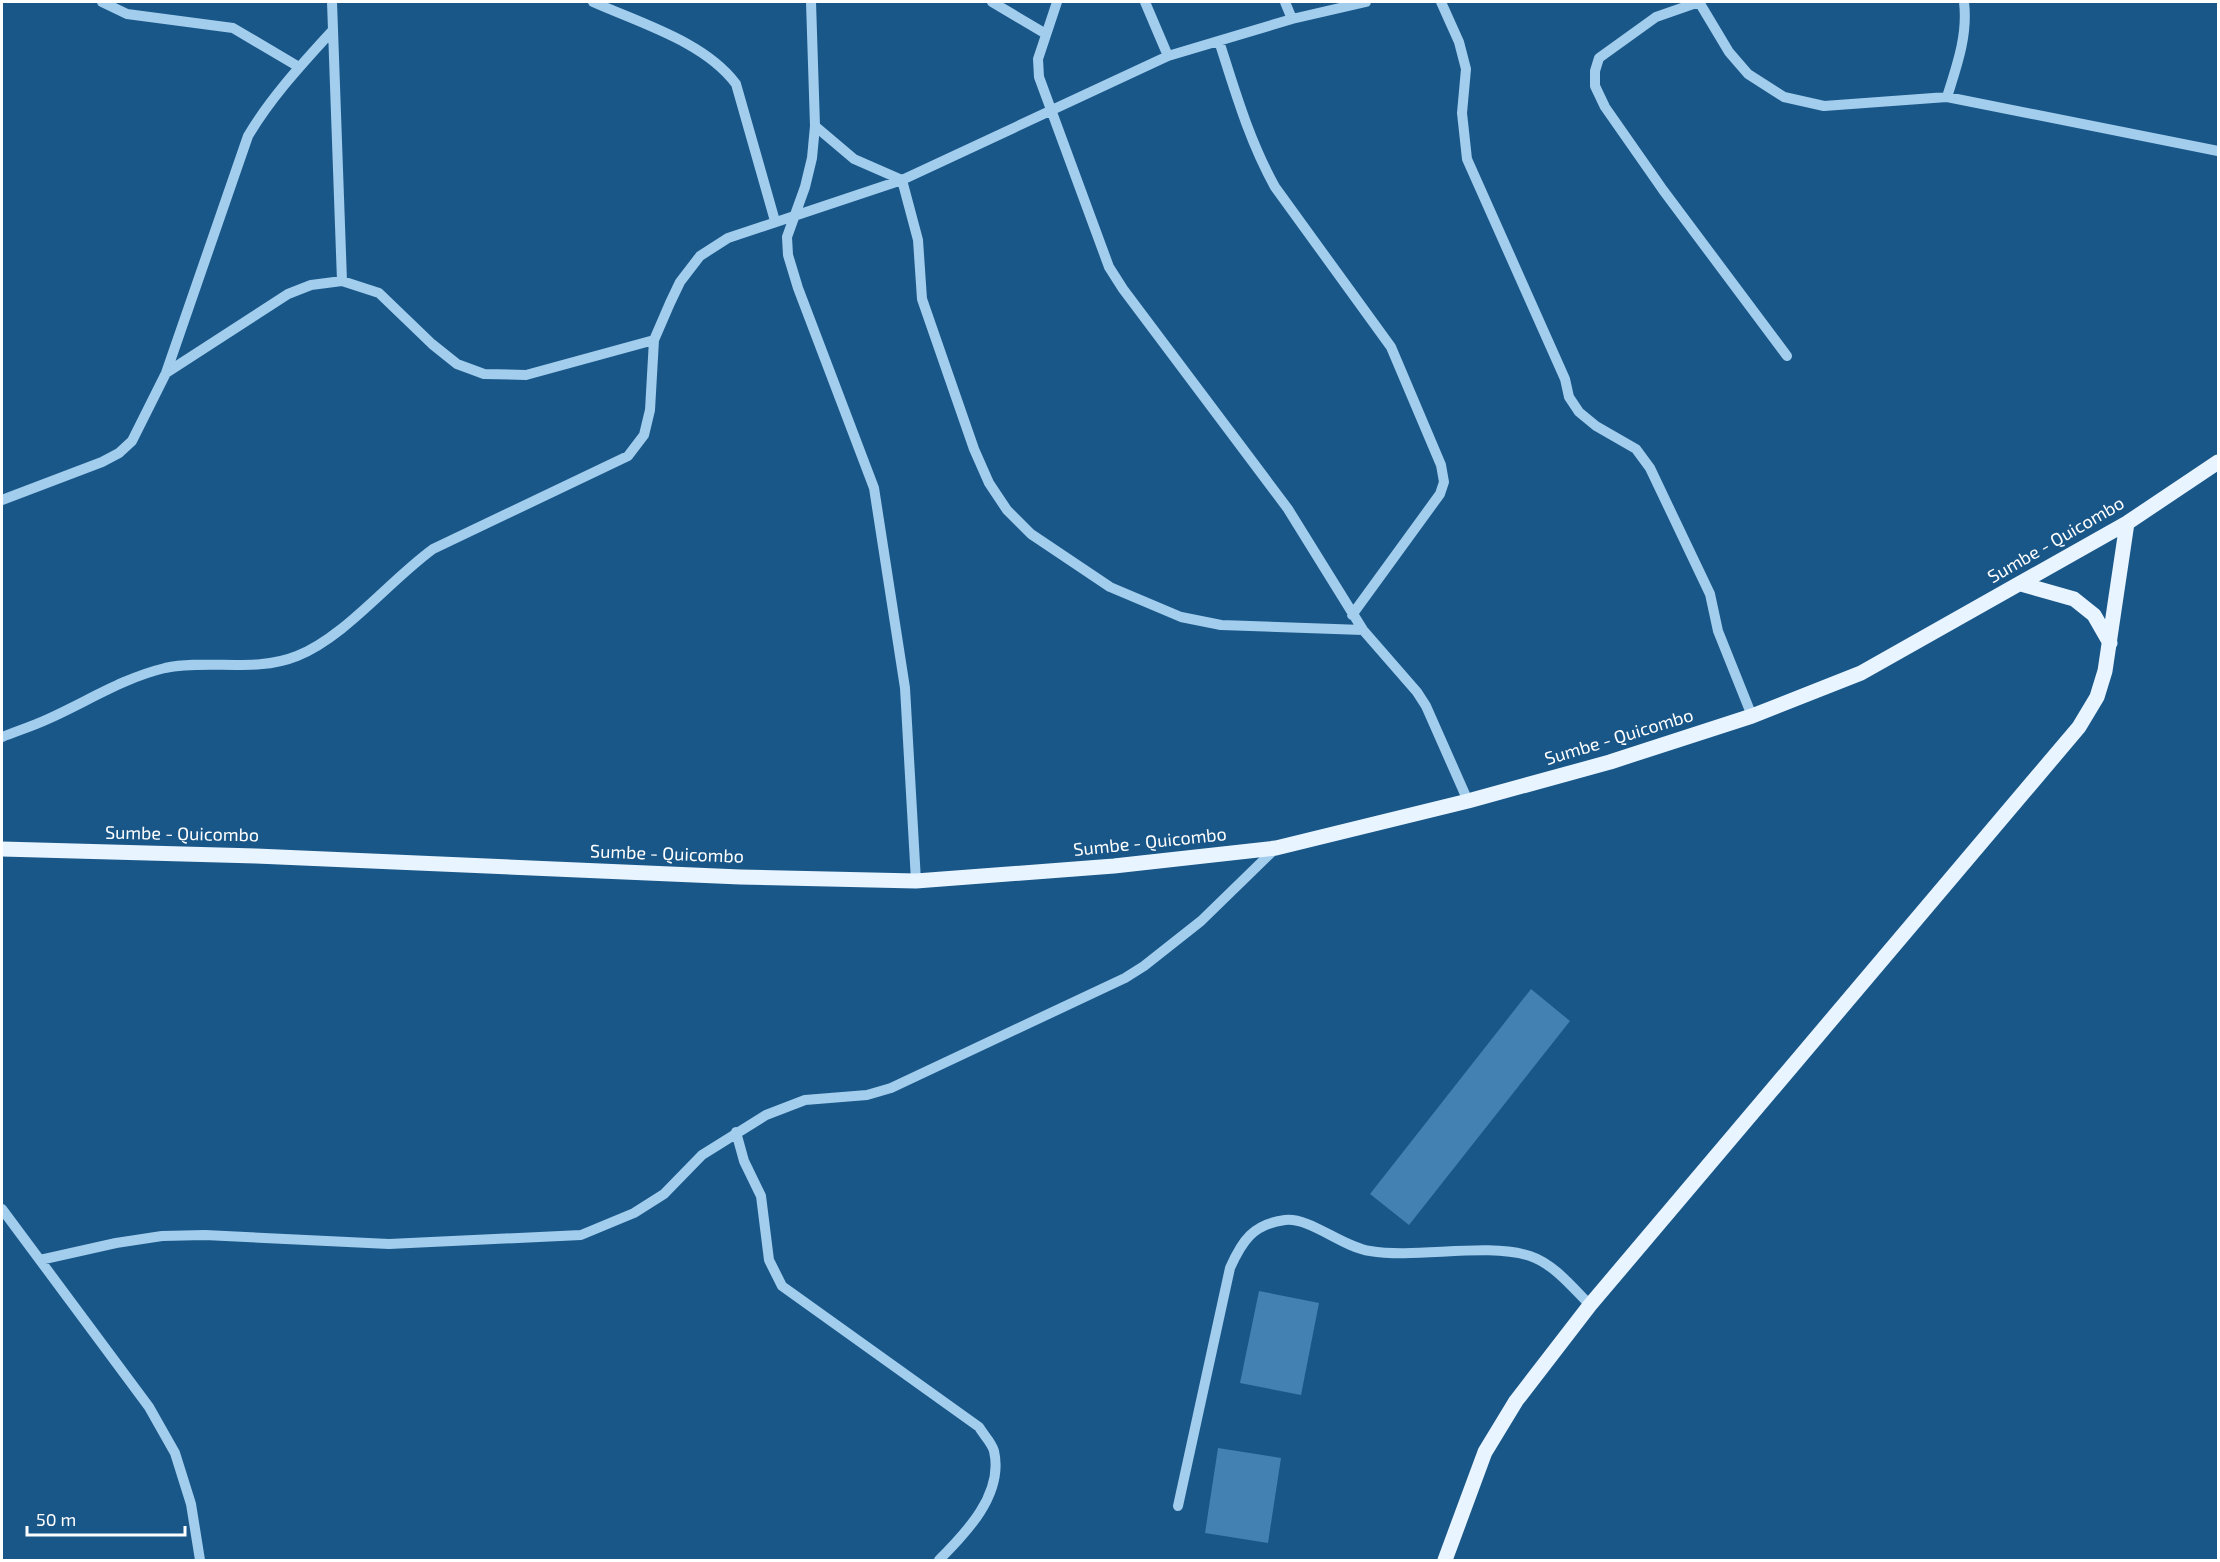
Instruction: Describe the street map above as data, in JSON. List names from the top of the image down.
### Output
{
  "streets": {
    "main road": ["Sumbe - Quicombo"]
  },
  "scale_bar": "50 m"
}
